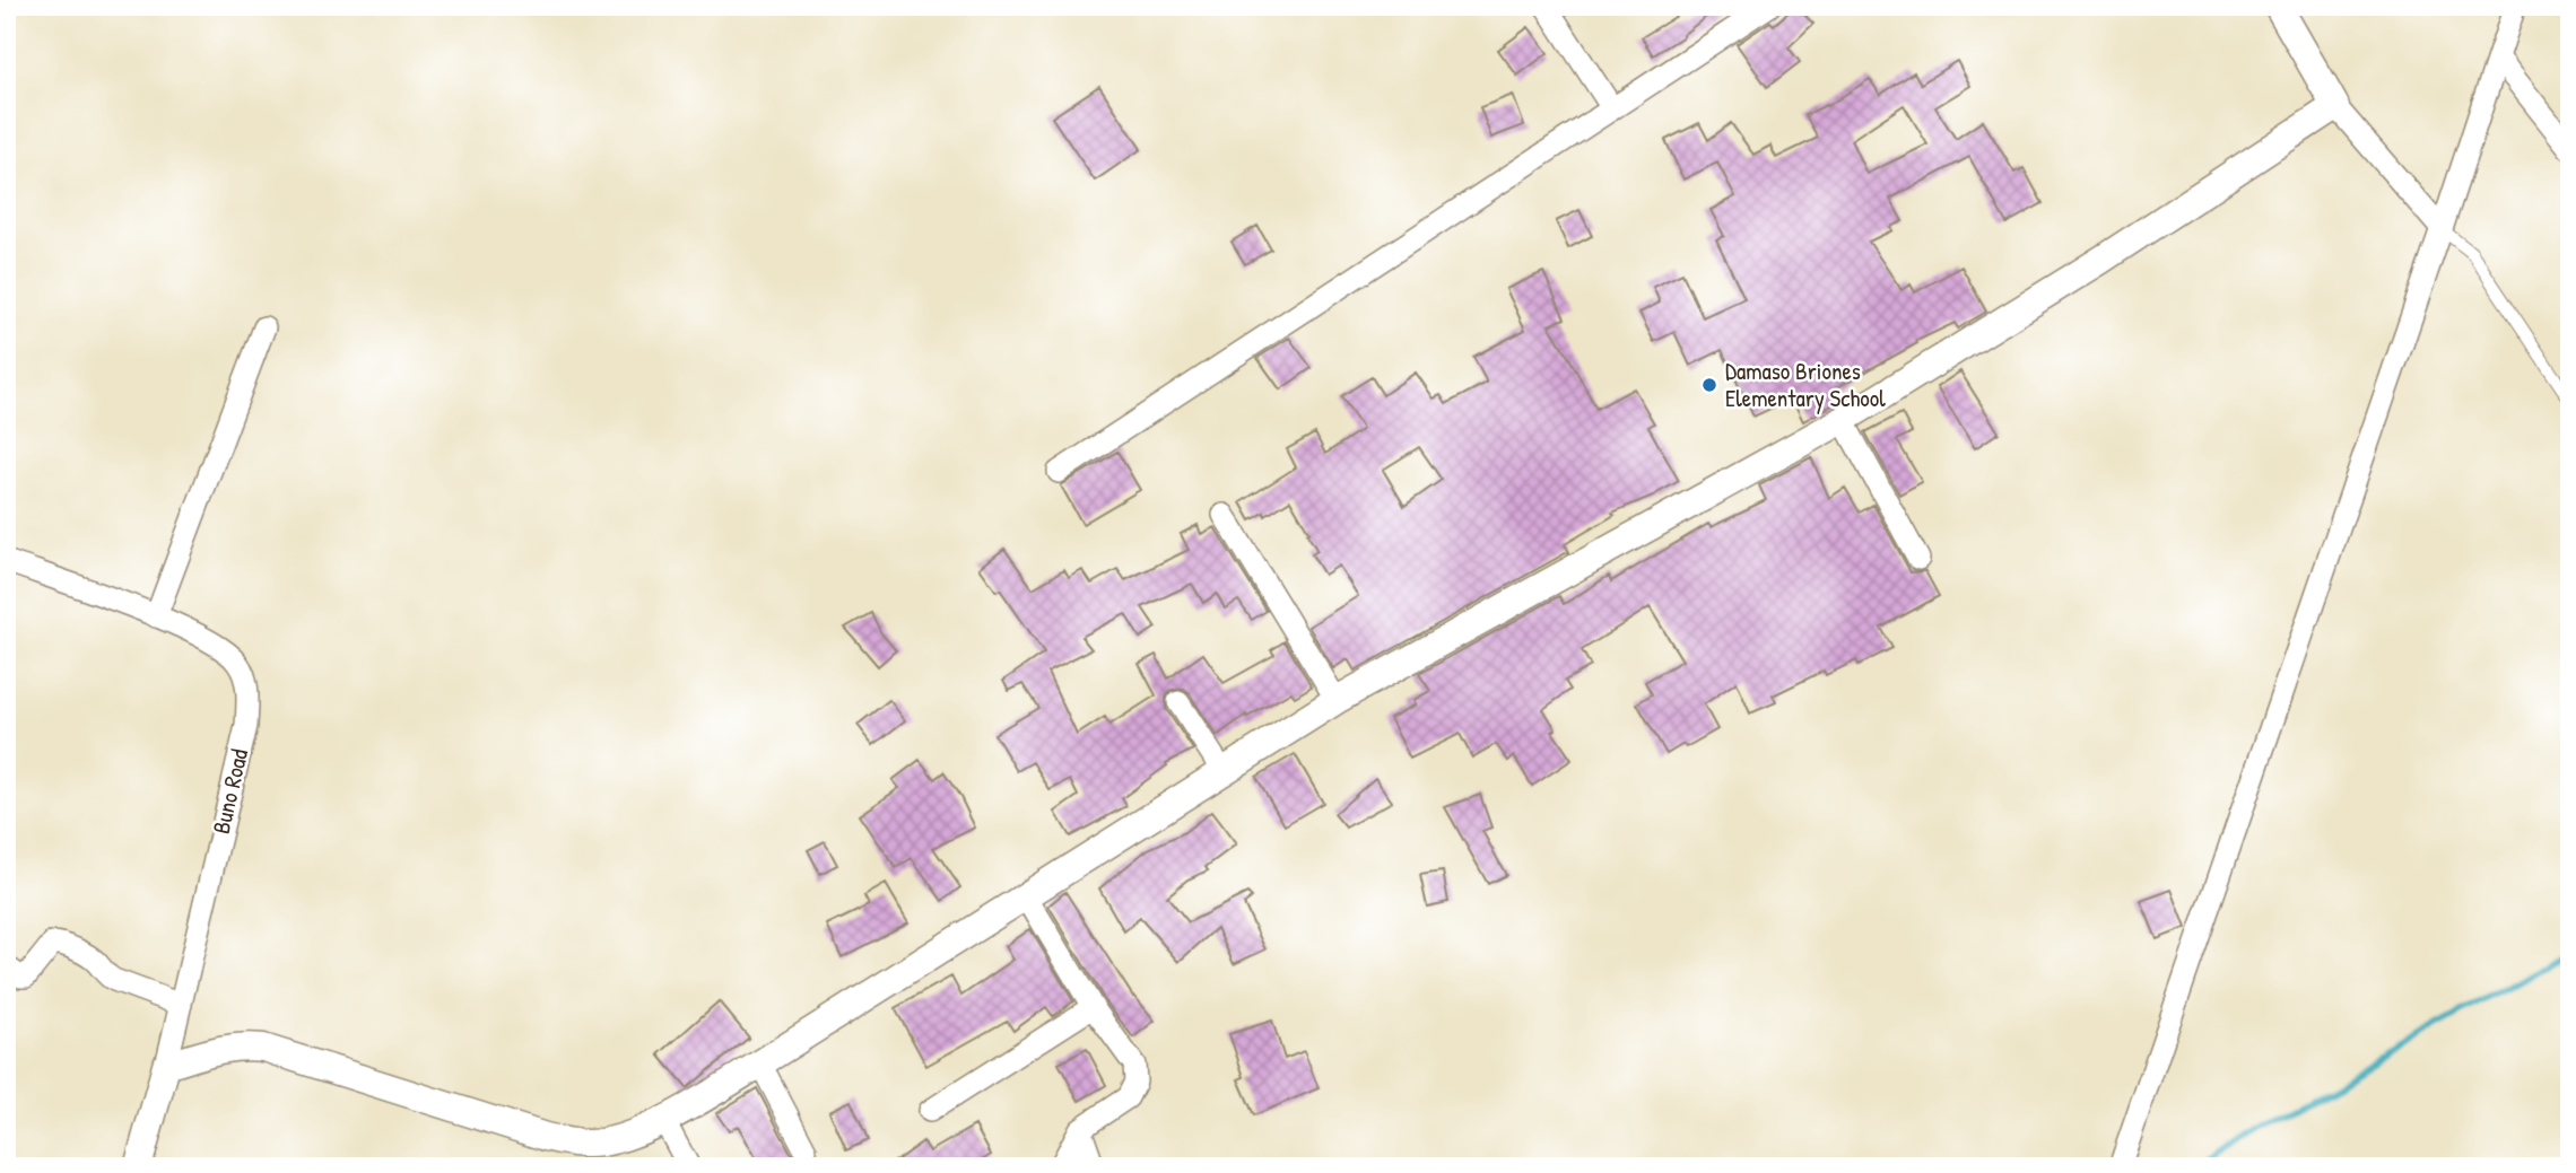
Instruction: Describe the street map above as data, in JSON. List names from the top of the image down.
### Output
{
  "streets": {
    "street": ["Buno Road"]
  },
  "places": ["Damaso Briones Elementary School"]
}
